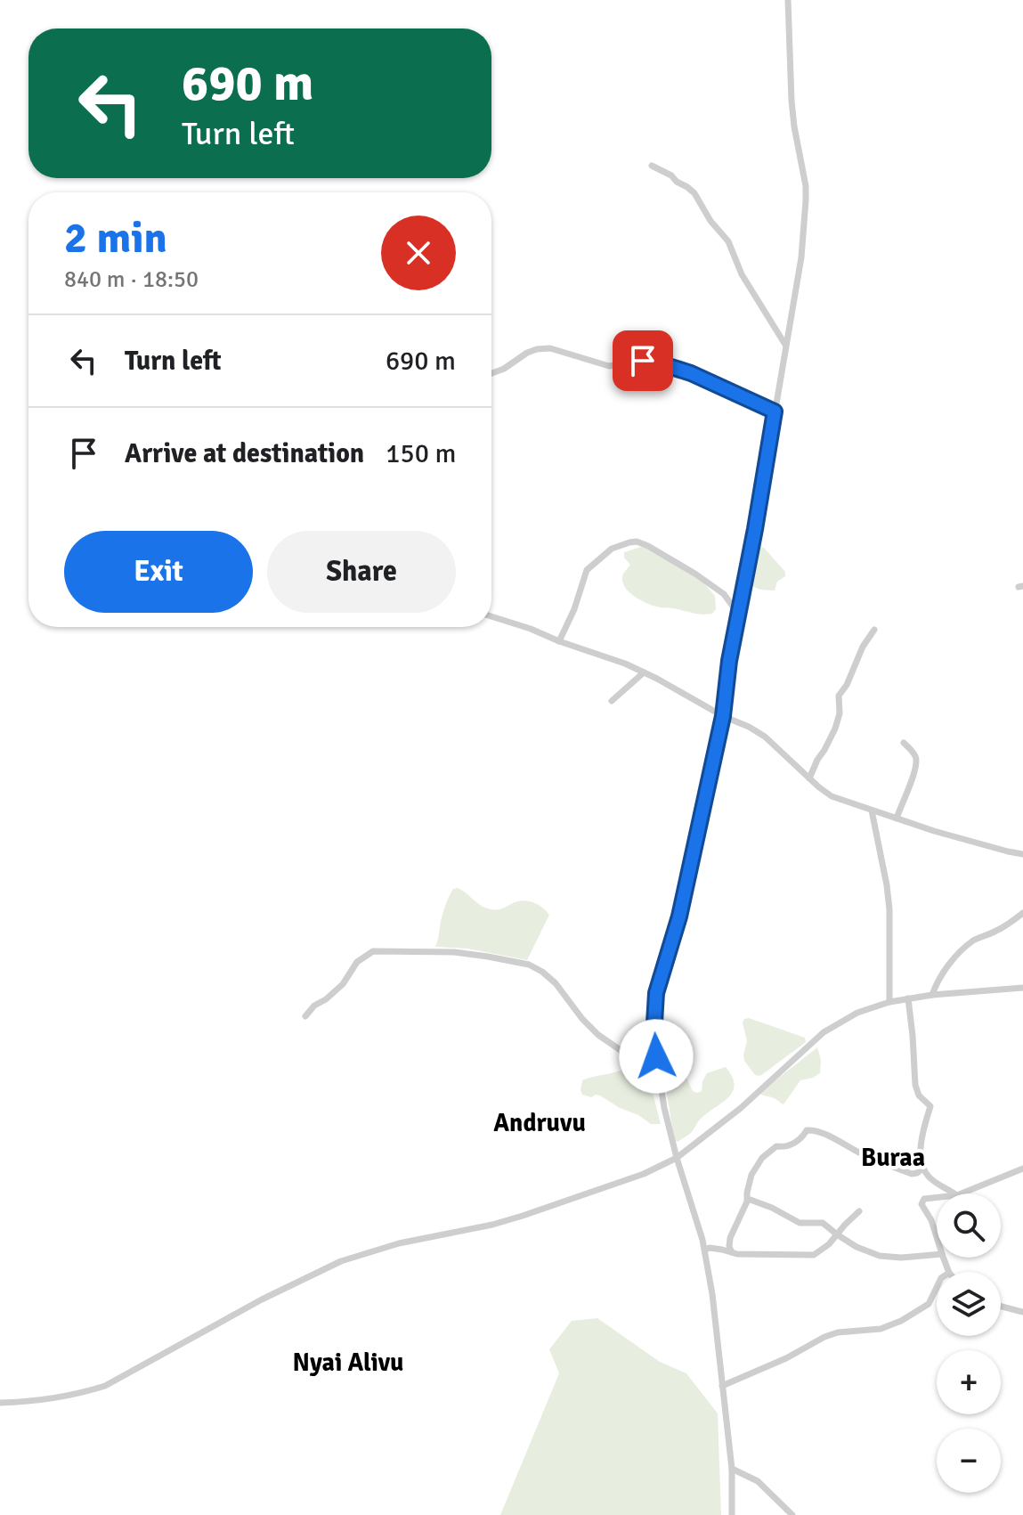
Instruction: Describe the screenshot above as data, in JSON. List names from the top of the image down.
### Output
{
  "districts": ["Andruvu", "Buraa", "Nyai Alivu"],
  "page": {
    "turn": ["690 m", "Turn left"],
    "heading": ["2 min", "840 m · 18:50"],
    "list": [
      {
        "name": "Turn left",
        "value": "690 m"
      },
      {
        "name": "Arrive at destination",
        "value": "150 m"
      }
    ],
    "buttons": ["Exit", "Share"],
    "map_buttons": ["+", "−"]
  }
}
